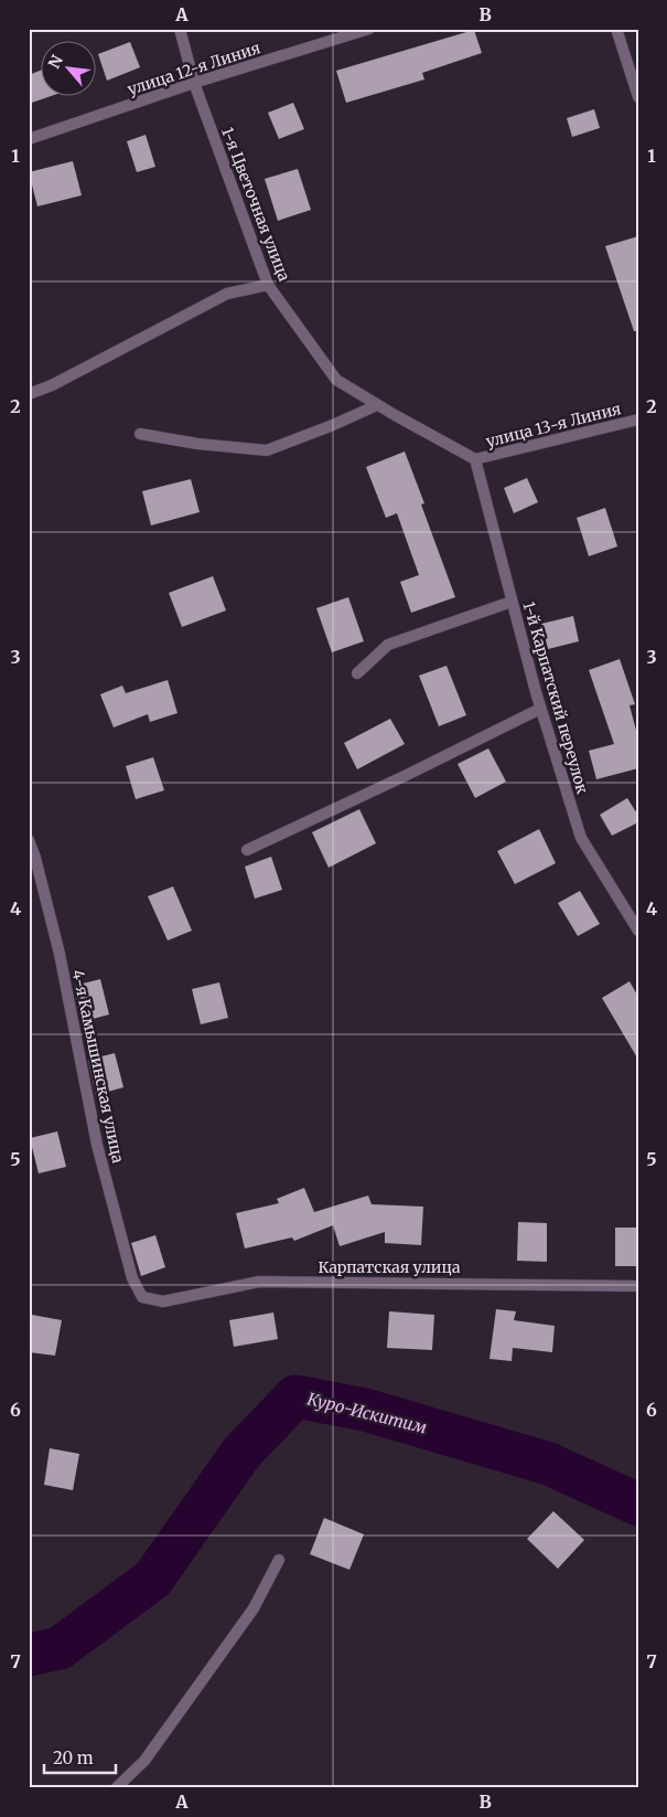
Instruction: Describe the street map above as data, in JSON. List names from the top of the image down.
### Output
{
  "streets": {
    "lane": [
      "улица 12-я Линия",
      "1-я Цветочная улица",
      "улица 13-я Линия",
      "1-й Карпатский переулок",
      "4-я Камышинская улица",
      "Карпатская улица"
    ]
  },
  "crossings": [
    ["улица 12-я Линия", "1-я Цветочная улица"],
    ["1-я Цветочная улица", "улица 13-я Линия"],
    ["1-я Цветочная улица", "1-й Карпатский переулок"],
    ["улица 13-я Линия", "1-й Карпатский переулок"],
    ["4-я Камышинская улица", "Карпатская улица"]
  ],
  "water": ["Куро-Искитим"],
  "scale_bar": "20 m",
  "north": "top left",
  "grid": {
    "columns": ["A", "B"],
    "rows": [
      "1",
      "2",
      "3",
      "4",
      "5",
      "6",
      "7"
    ]
  }
}
